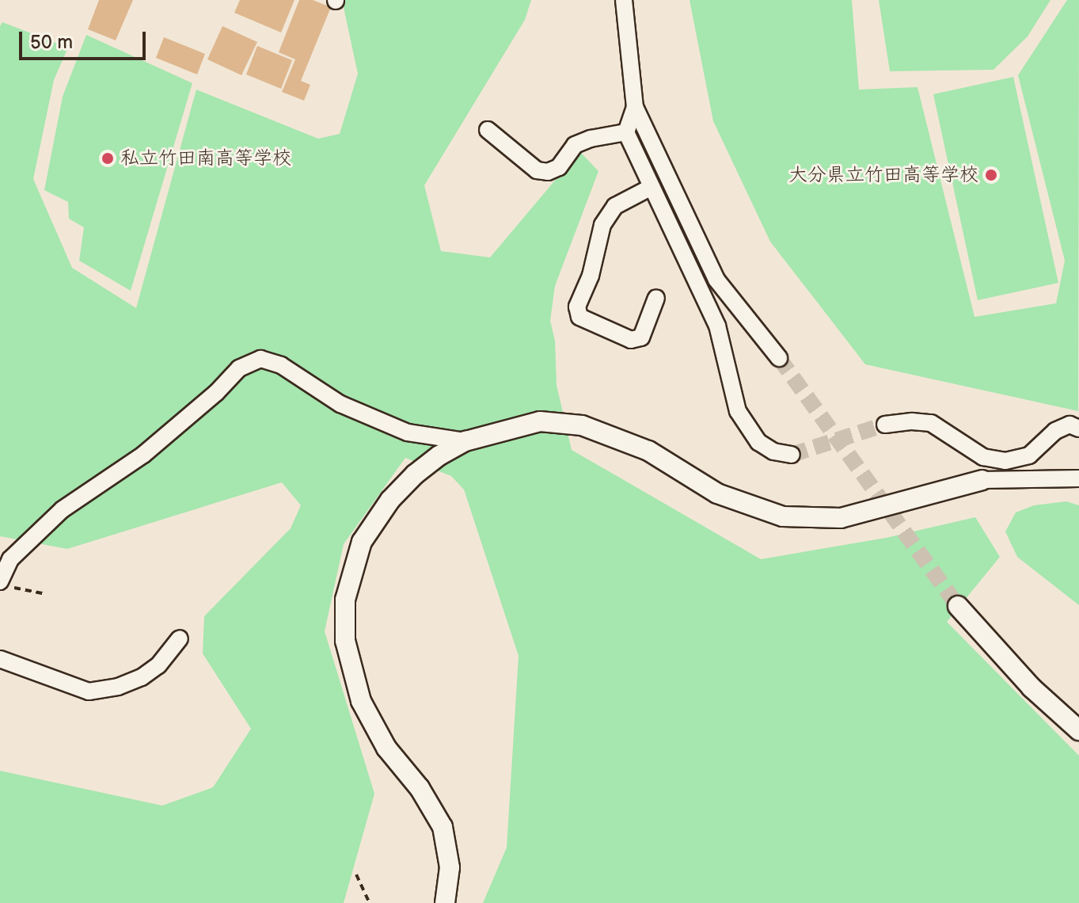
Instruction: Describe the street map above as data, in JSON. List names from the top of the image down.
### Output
{
  "places": ["私立竹田南高等学校", "大分県立竹田高等学校"],
  "scale_bar": "50 m"
}
